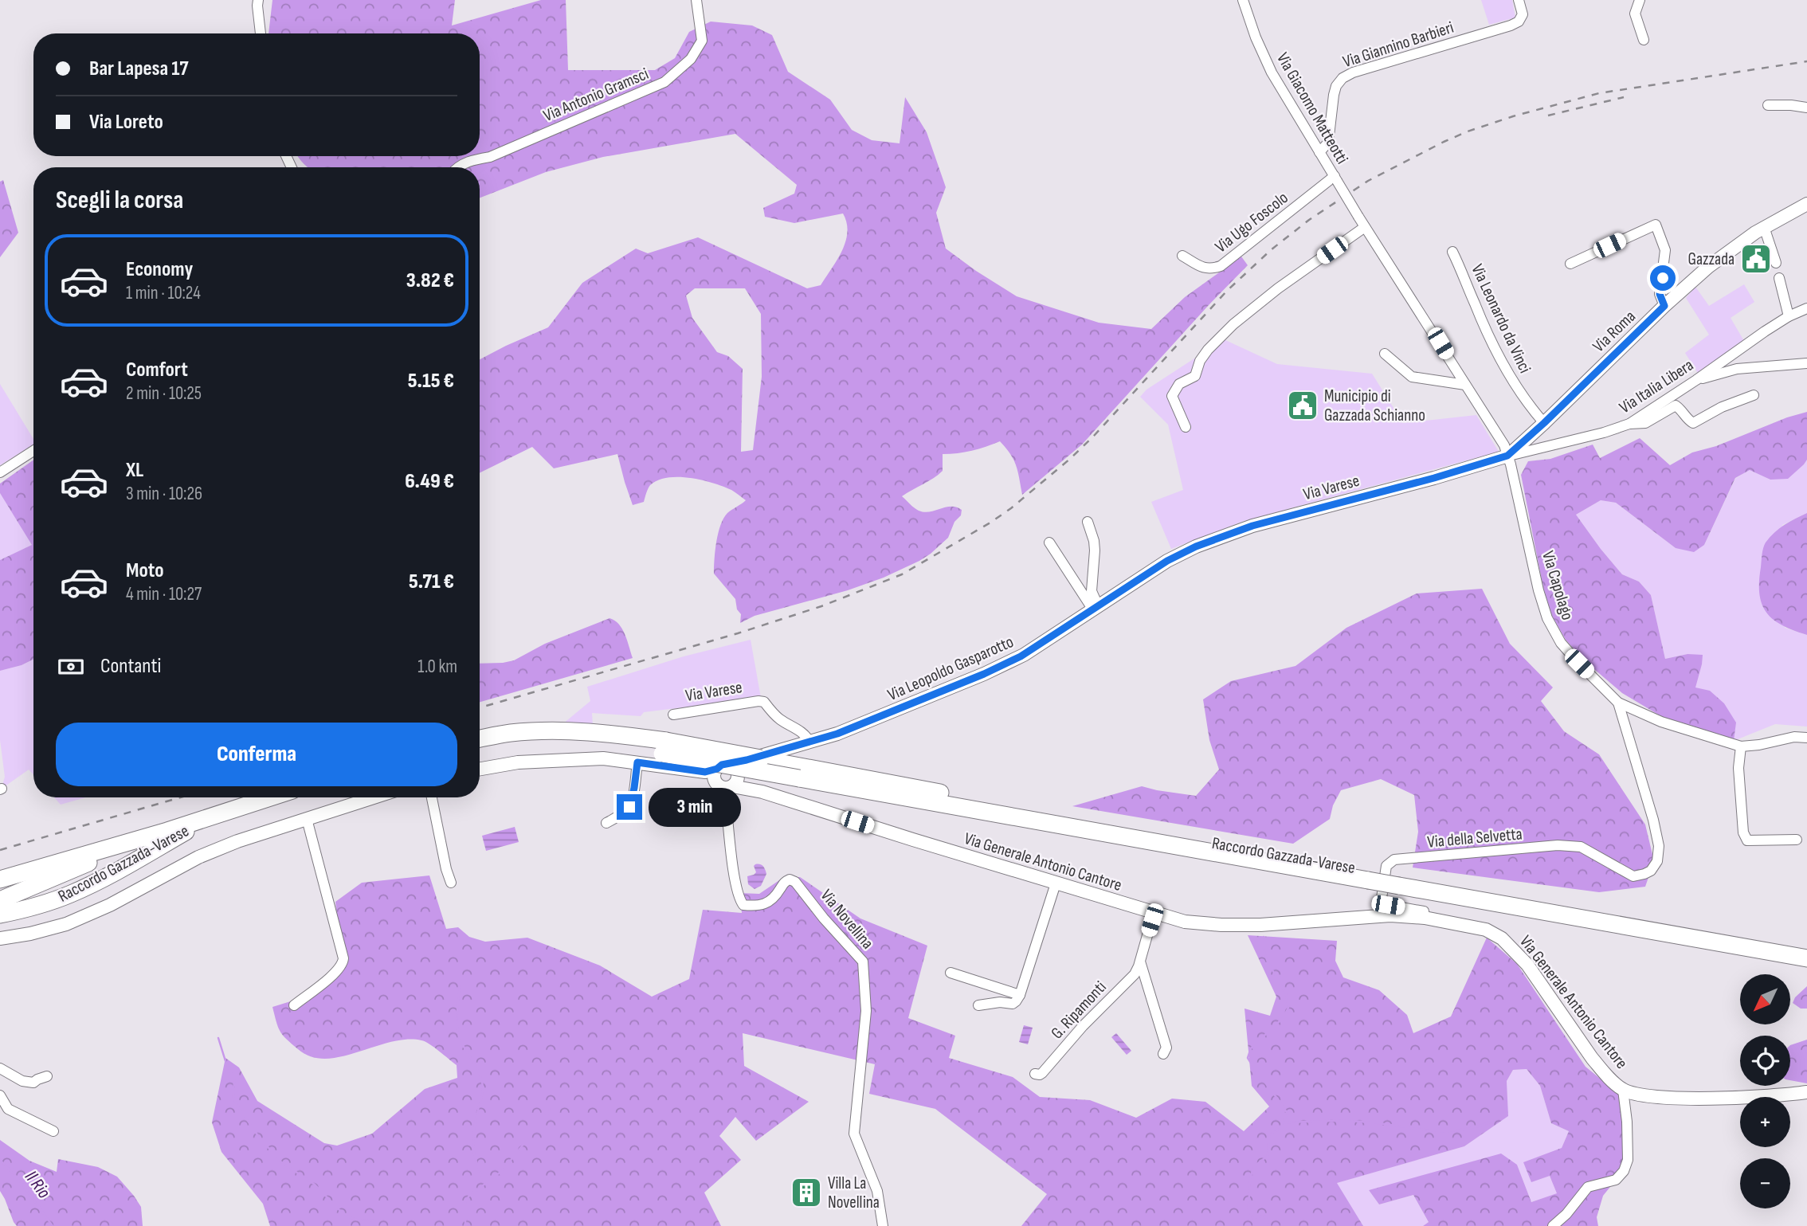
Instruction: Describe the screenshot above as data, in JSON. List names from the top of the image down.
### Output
{
  "streets": {
    "highway": ["Raccordo Gazzada-Varese"],
    "main road": [
      "Via Roma",
      "Via Varese",
      "Via Leopoldo Gasparotto",
      "Via Generale Antonio Cantore"
    ],
    "street": [
      "Via Giannino Barbieri",
      "Via Antonio Gramsci",
      "Via Giacomo Matteotti",
      "Via Ugo Foscolo",
      "Via Leonardo da Vinci",
      "Via Italia Libera",
      "Via Capolago",
      "Via della Selvetta",
      "Via Novellina",
      "G. Ripamonti"
    ]
  },
  "crossings": [
    ["Via Giannino Barbieri", "Via Giacomo Matteotti"],
    ["Via Giacomo Matteotti", "Via Ugo Foscolo"],
    ["Via Giacomo Matteotti", "Via Roma"],
    ["Via Giacomo Matteotti", "Via Italia Libera"],
    ["Via Giacomo Matteotti", "Via Varese"],
    ["Via Giacomo Matteotti", "Via Capolago"],
    ["Via Leonardo da Vinci", "Via Roma"],
    ["Via Roma", "Via Italia Libera"],
    ["Via Roma", "Via Varese"],
    ["Via Roma", "Via Capolago"],
    ["Via Italia Libera", "Via Varese"],
    ["Via Italia Libera", "Via Capolago"],
    ["Via Varese", "Via Capolago"],
    ["Via Varese", "Via Leopoldo Gasparotto"],
    ["Via Capolago", "Via della Selvetta"],
    ["Via Leopoldo Gasparotto", "Raccordo Gazzada-Varese"],
    ["Via Leopoldo Gasparotto", "Via Generale Antonio Cantore"],
    ["Via Leopoldo Gasparotto", "Via Novellina"],
    ["Via della Selvetta", "Via Generale Antonio Cantore"],
    ["Via Generale Antonio Cantore", "Via Novellina"],
    ["Via Generale Antonio Cantore", "G. Ripamonti"]
  ],
  "water": ["Il Rio"],
  "places": {
    "public building": ["Gazzada", "Municipio di Gazzada Schianno"],
    "building": ["Villa La Novellina"]
  },
  "north": "bottom left",
  "page": {
    "banner": ["Bar Lapesa 17", "Via Loreto"],
    "heading": "Scegli la corsa",
    "list": [
      {
        "name": "Economy",
        "note": "1 min · 10:24",
        "value": "3.82 €"
      },
      {
        "name": "Comfort",
        "note": "2 min · 10:25",
        "value": "5.15 €"
      },
      {
        "name": "XL",
        "note": "3 min · 10:26",
        "value": "6.49 €"
      },
      {
        "name": "Moto",
        "note": "4 min · 10:27",
        "value": "5.71 €"
      }
    ],
    "pay": ["Contanti", "1.0 km"],
    "buttons": "Conferma",
    "bubble": "3 min",
    "map_buttons": ["+", "−"]
  }
}
